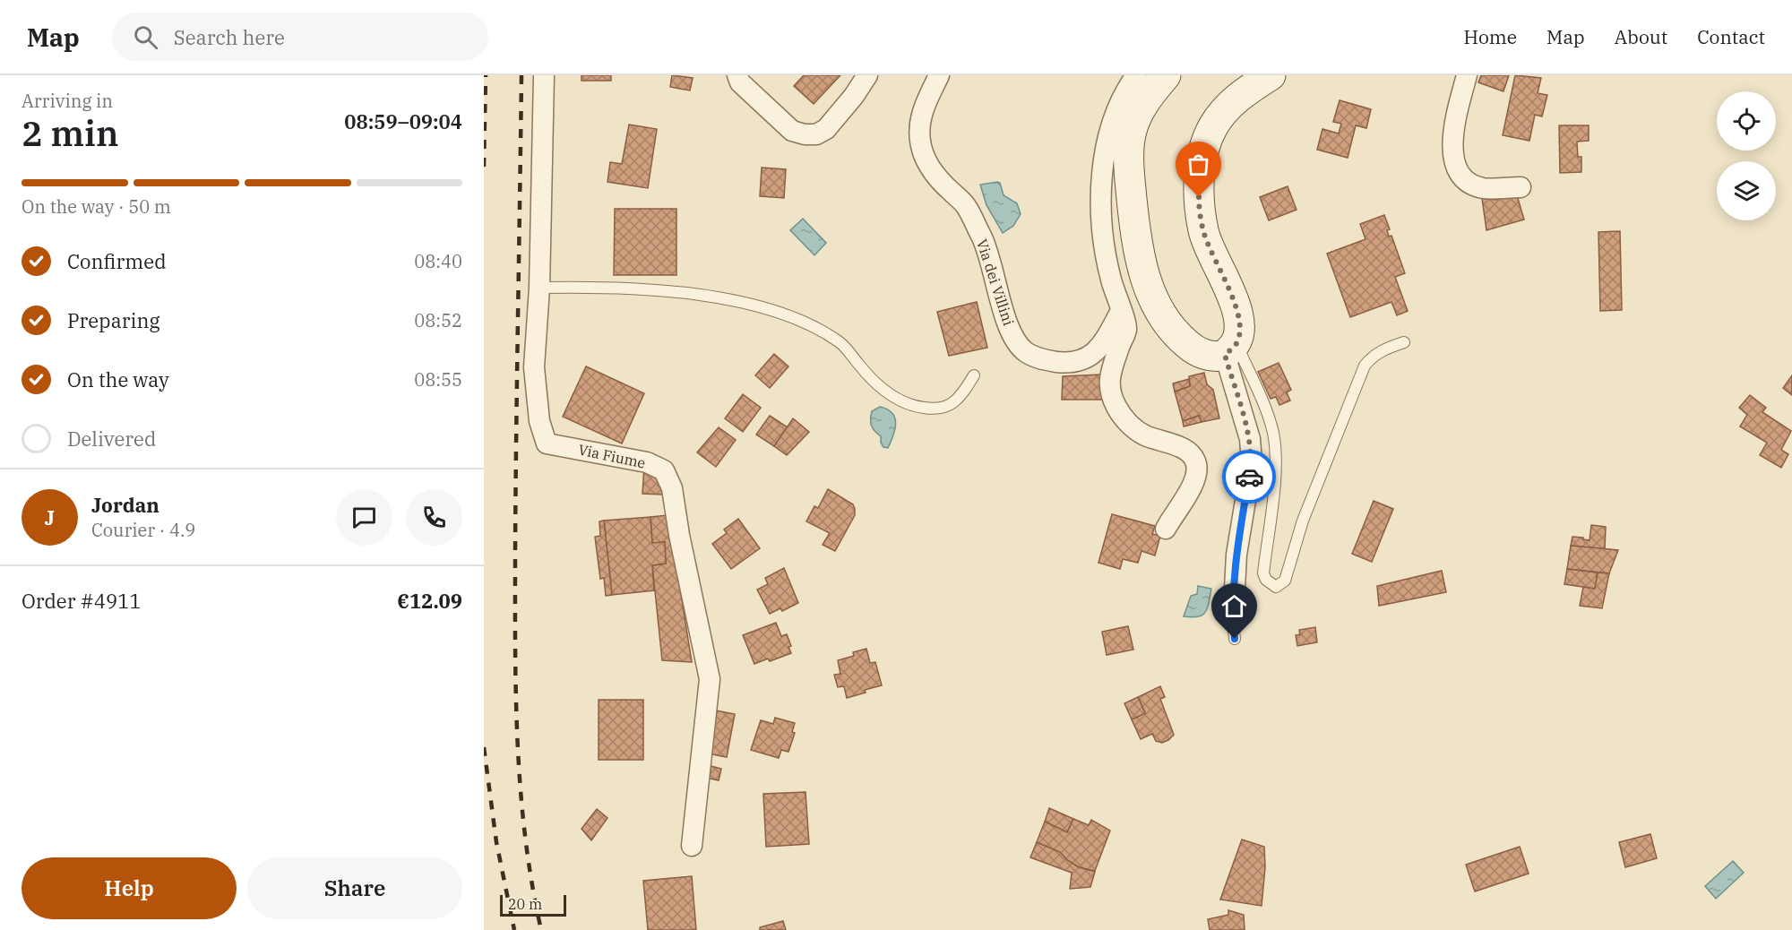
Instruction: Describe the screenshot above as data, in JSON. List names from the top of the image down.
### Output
{
  "streets": {
    "street": ["Via dei Villini", "Via Fiume"]
  },
  "scale_bar": "20 m",
  "page": {
    "header": "Map",
    "search": "Search here",
    "nav": [
      "Home",
      "Map",
      "About",
      "Contact"
    ],
    "heading": ["2 min", "Arriving in", "08:59–09:04"],
    "panel": [
      "Jordan",
      "Courier · 4.9",
      "Order #4911",
      "€12.09"
    ],
    "bar": "On the way · 50 m",
    "list": [
      ["Confirmed", "08:40"],
      ["Preparing", "08:52"],
      ["On the way", "08:55"],
      "Delivered"
    ],
    "round": "J",
    "buttons": ["Help", "Share"],
    "scale": "20 m"
  }
}
